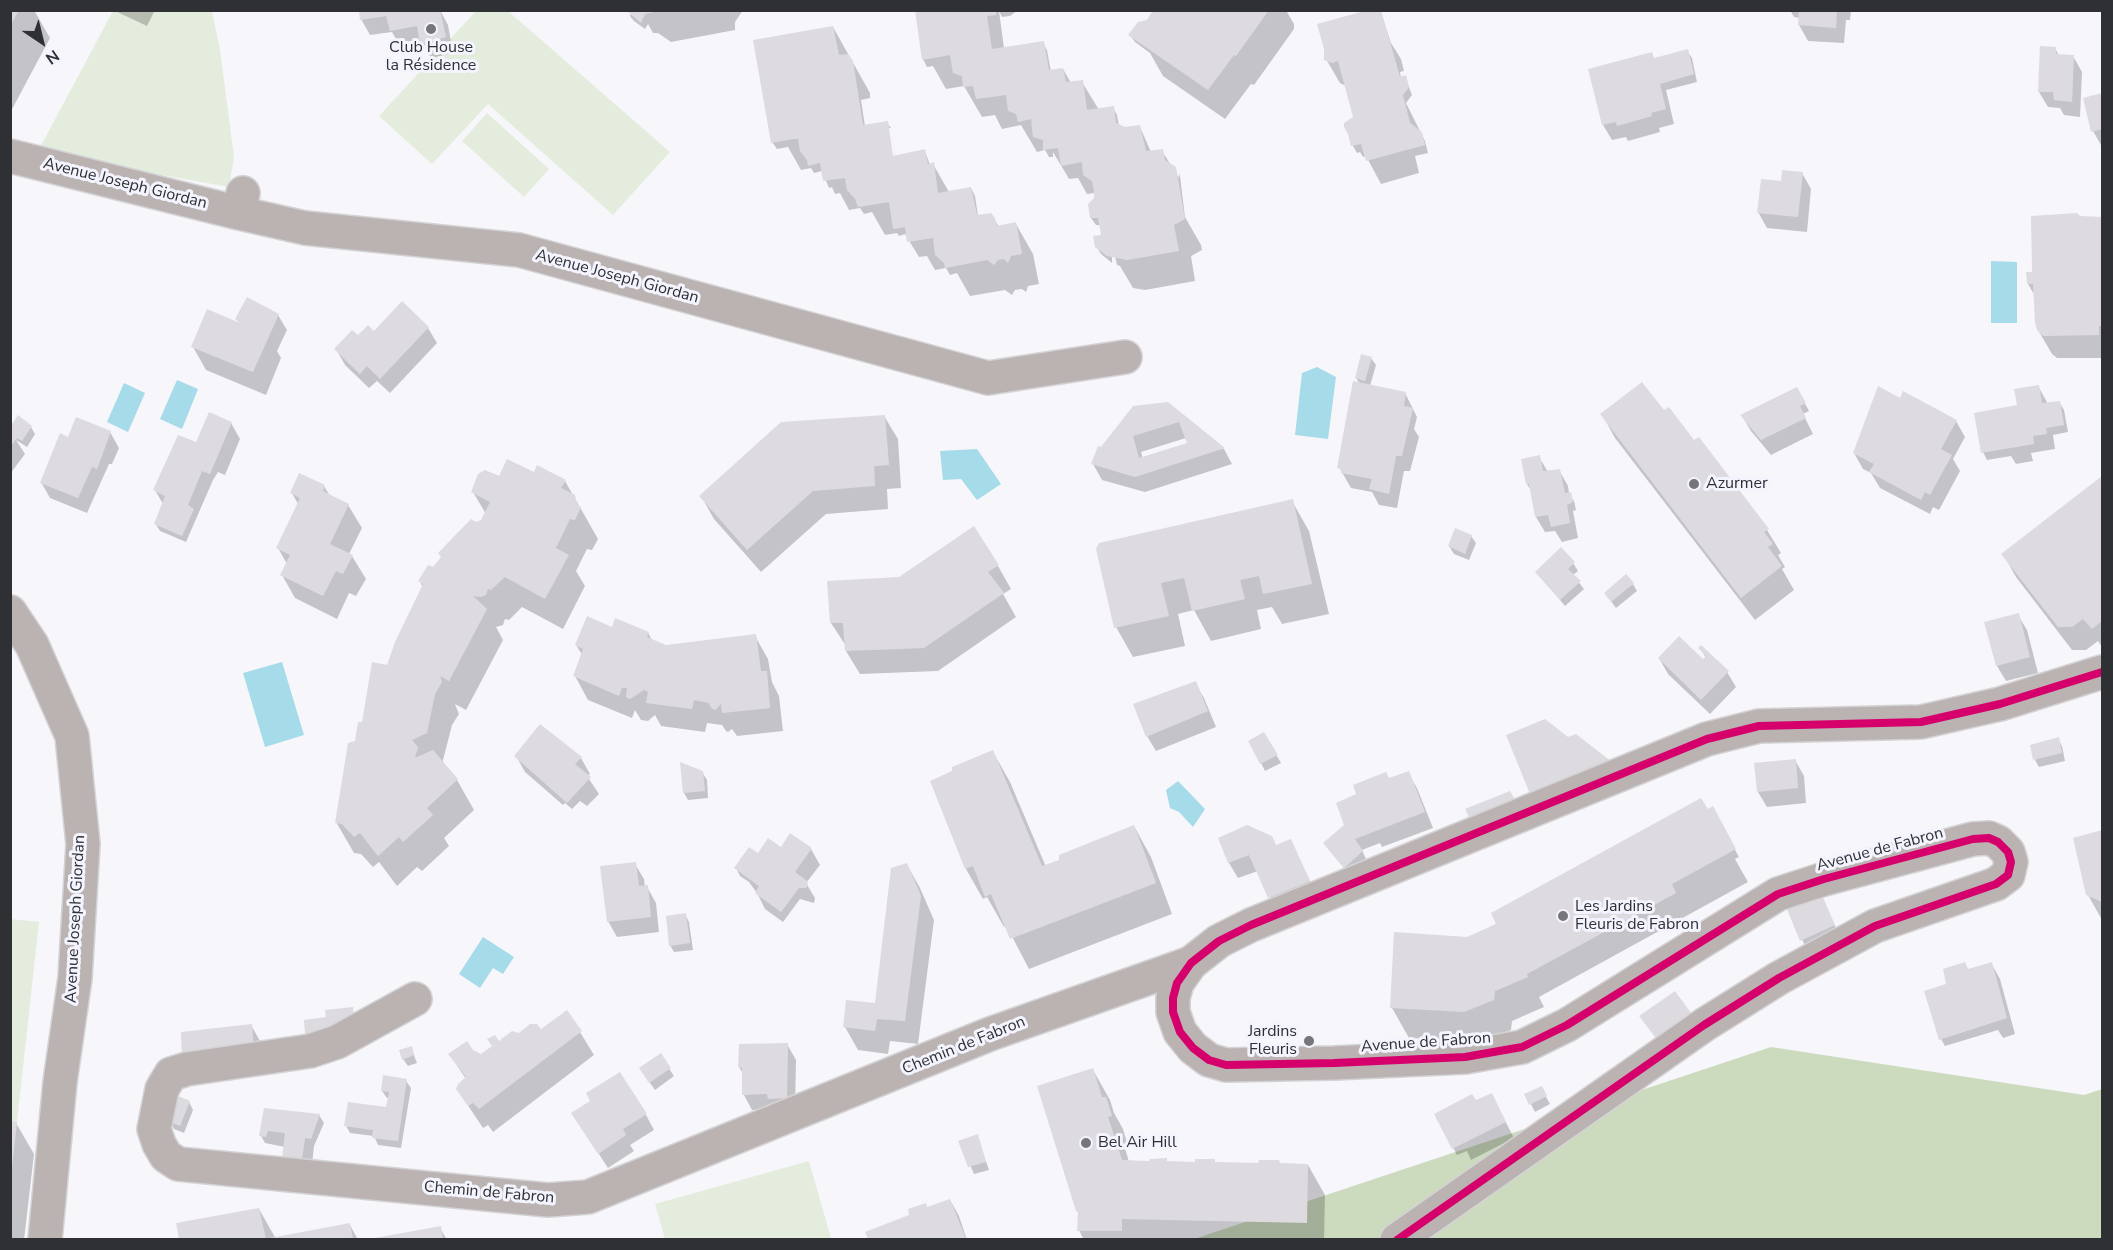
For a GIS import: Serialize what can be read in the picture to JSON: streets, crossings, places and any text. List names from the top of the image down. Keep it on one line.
{"streets":{"street":["Avenue Joseph Giordan","Avenue de Fabron","Chemin de Fabron"]},"crossings":[["Avenue de Fabron","Chemin de Fabron"]],"places":["Club House la Résidence","Azurmer","Les Jardins Fleuris de Fabron","Jardins Fleuris","Bel Air Hill"],"north":"bottom right"}
